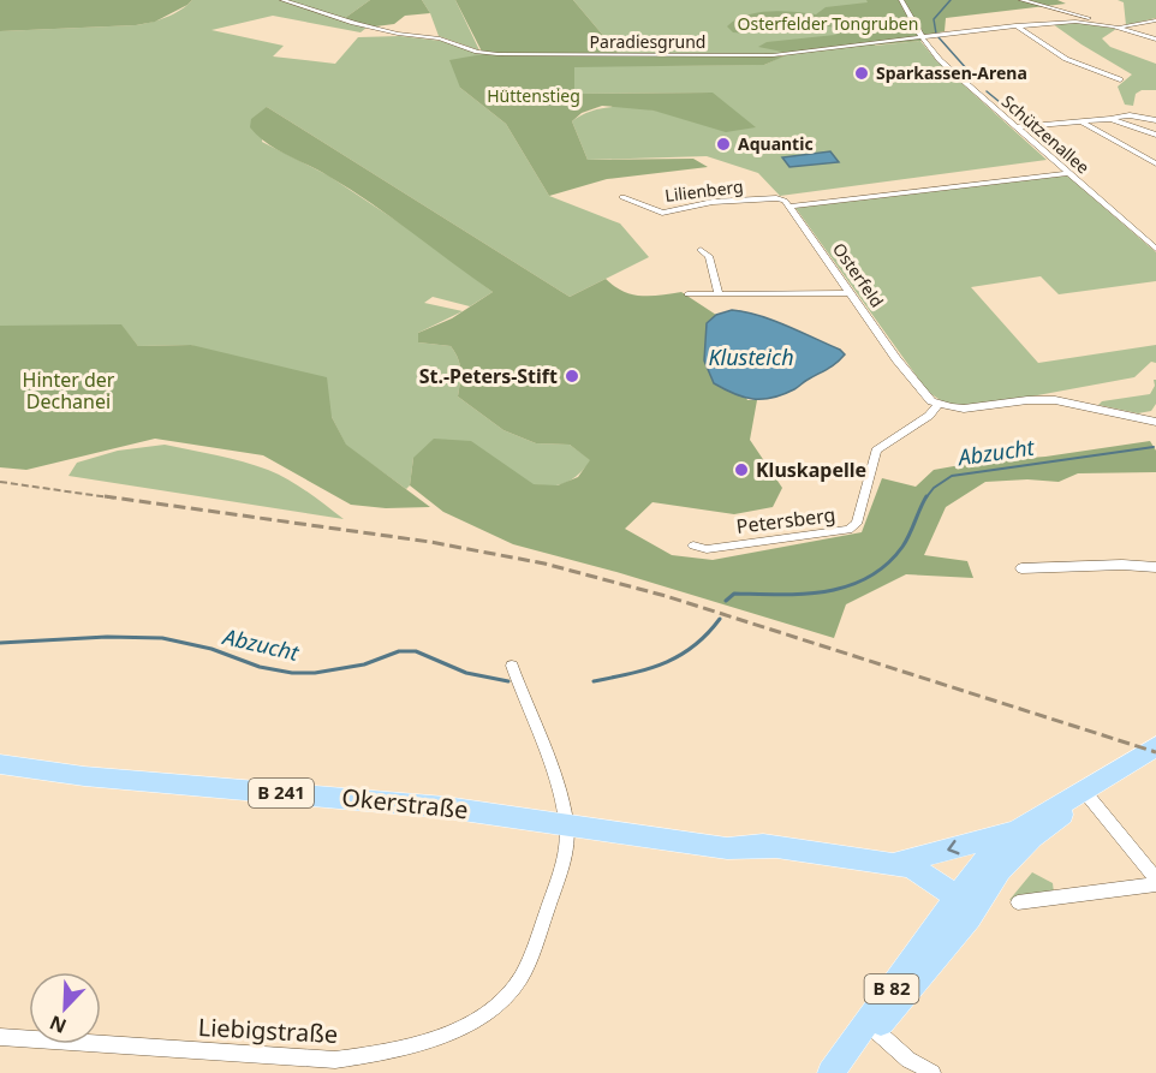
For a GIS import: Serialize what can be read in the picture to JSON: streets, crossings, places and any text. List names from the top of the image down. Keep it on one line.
{"streets":{"main road":["B 241","Okerstraße","B 82"],"street":["Paradiesgrund","Schützenallee","Lilienberg","Osterfeld","Petersberg","Liebigstraße"]},"crossings":[["Paradiesgrund","Schützenallee"],["Lilienberg","Osterfeld"],["Osterfeld","Petersberg"],["Okerstraße","B 82"],["Okerstraße","Liebigstraße"]],"water":["Klusteich","Abzucht"],"parks":["Osterfelder Tongruben","Hüttenstieg","Hinter der Dechanei"],"places":["Sparkassen-Arena","Aquantic","St.-Peters-Stift","Kluskapelle"],"north":"bottom left"}
